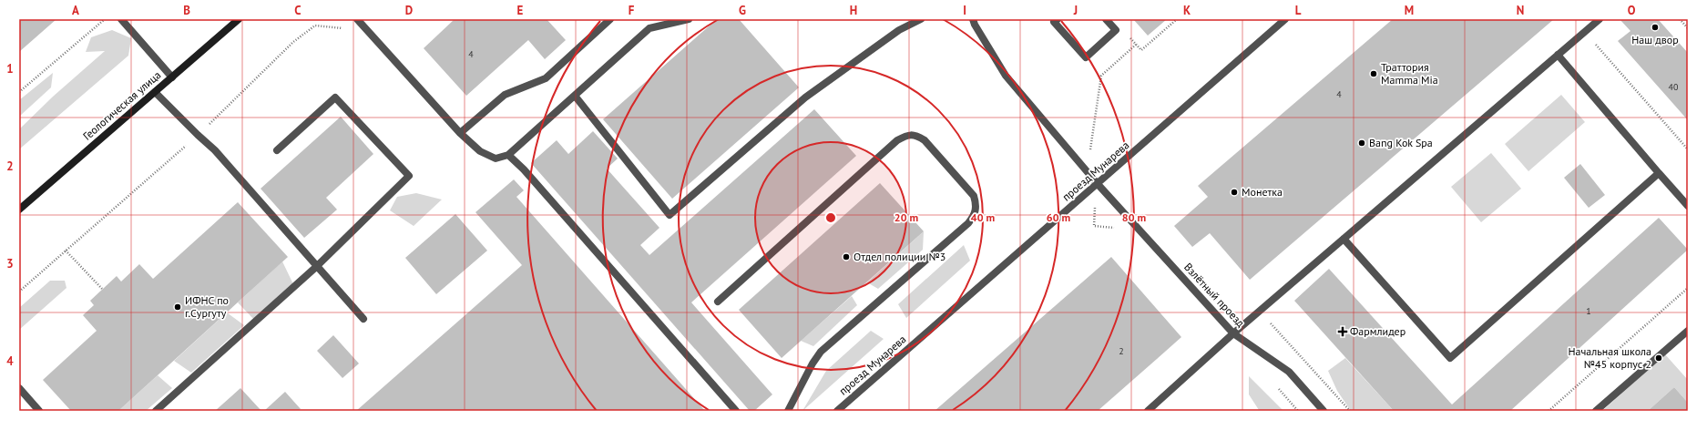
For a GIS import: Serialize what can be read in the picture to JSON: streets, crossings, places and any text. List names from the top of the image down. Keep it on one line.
{"streets":{"main road":["Геологическая улица"],"street":["проезд Мунарева","Взлётный проезд"]},"crossings":[["проезд Мунарева","Взлётный проезд"]],"places":{"other":["Наш двор","Траттория Mamma Mia","Bang Kok Spa","Монетка","Отдел полиции №3","ИФНС по г.Сургуту","Начальная школа №45 корпус 2"],"health":["Фармлидер"]},"house_numbers":["4","40","4","1","2"],"grid":{"columns":["A","B","C","D","E","F","G","H","I","J","K","L","M","N","O"],"rows":["1","2","3","4"]},"rings":["20 m","40 m","60 m","80 m"]}
